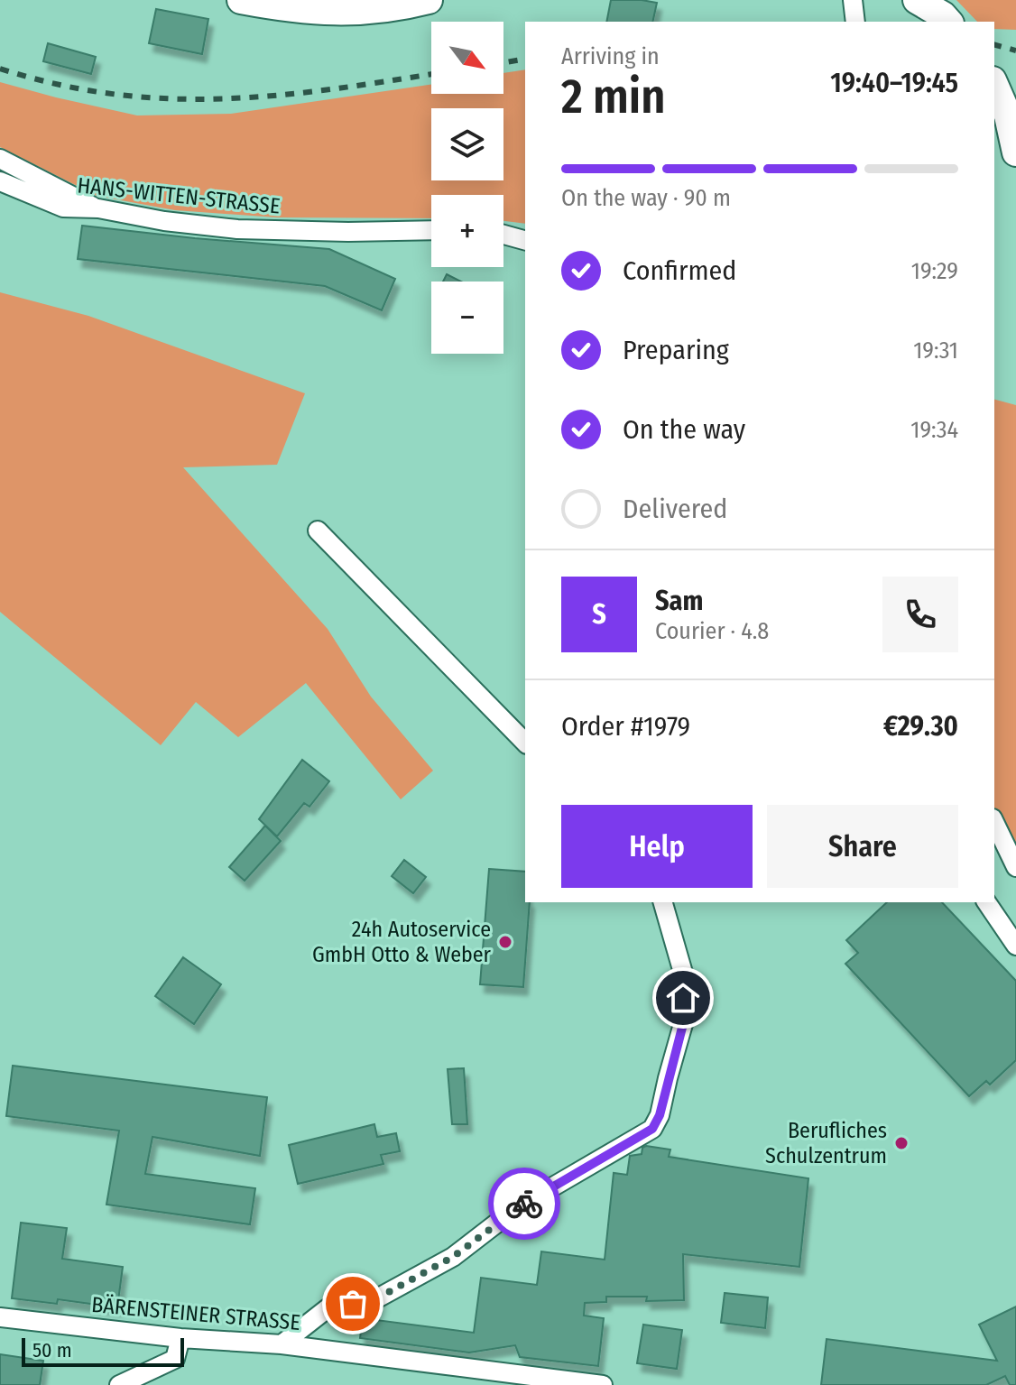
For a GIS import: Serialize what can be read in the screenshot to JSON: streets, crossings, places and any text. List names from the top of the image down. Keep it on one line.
{"streets":{"street":["HANS-WITTEN-STRASSE","BÄRENSTEINER STRASSE"]},"places":["24h Autoservice GmbH Otto & Weber","Berufliches Schulzentrum"],"scale_bar":"50 m","north":"bottom right","page":{"map_buttons":["+","−"],"heading":["2 min","Arriving in","19:40–19:45"],"panel":["Sam","Courier · 4.8","Order #1979","€29.30"],"bar":"On the way · 90 m","list":[["Confirmed","19:29"],["Preparing","19:31"],["On the way","19:34"],"Delivered"],"round":"S","buttons":["Help","Share"],"scale":"50 m"}}
